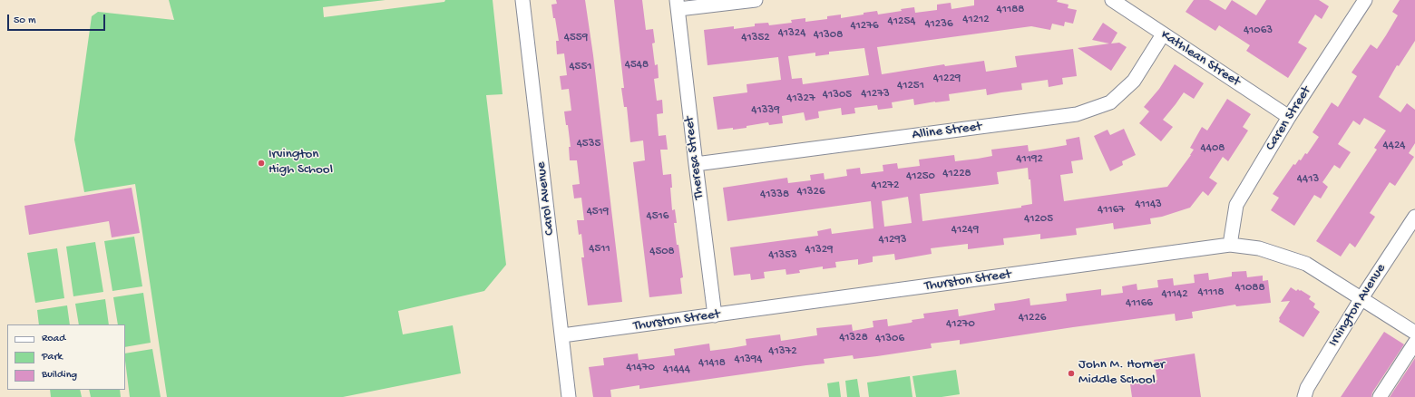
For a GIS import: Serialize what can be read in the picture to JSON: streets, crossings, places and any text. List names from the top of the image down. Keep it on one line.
{"streets":{"street":["Kathlean Street","Caren Street","Alline Street","Theresa Street","Carol Avenue","Thurston Street","Irvington Avenue"]},"crossings":[["Kathlean Street","Caren Street"],["Kathlean Street","Alline Street"],["Caren Street","Thurston Street"],["Alline Street","Theresa Street"],["Theresa Street","Thurston Street"],["Carol Avenue","Thurston Street"],["Thurston Street","Irvington Avenue"]],"places":["Irvington High School","John M. Horner Middle School"],"house_numbers":["41188","41212","41254","41236","41276","41063","41324","41308","4559","41352","4548","4551","41229","41251","41273","41305","41327","41339","4535","4424","4408","41192","41228","41250","4413","41272","41326","41338","41143","41167","4519","4516","41205","41249","41293","4511","41329","4508","41353","41088","41118","41142","41166","41226","41270","41328","41306","41372","41394","41418","41470","41444"],"legend":["Road","Park","Building"],"scale_bar":"50 m"}
